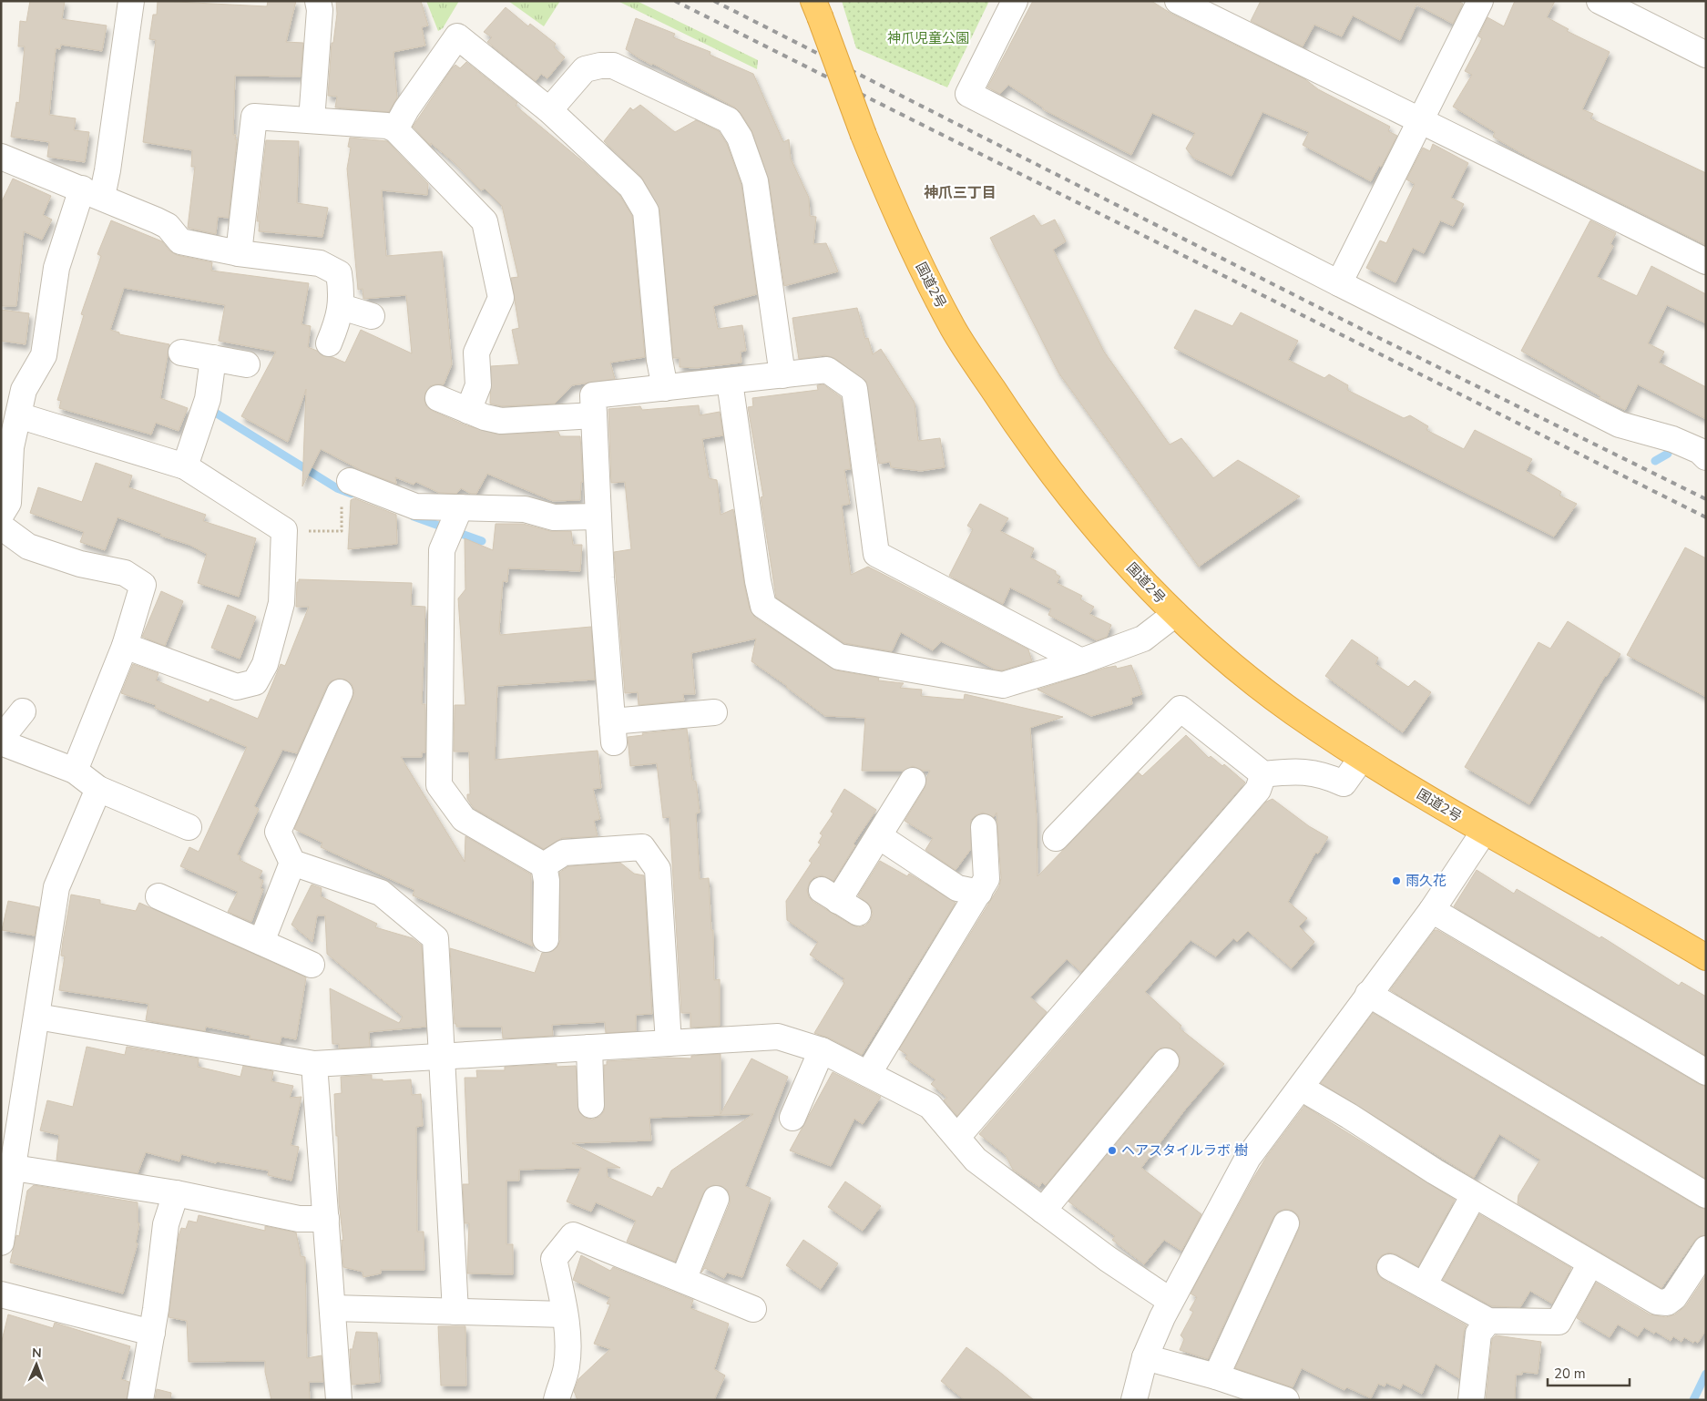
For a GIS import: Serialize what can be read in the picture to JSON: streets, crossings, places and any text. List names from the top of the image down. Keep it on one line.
{"streets":{"highway":["国道2号"]},"districts":["神爪三丁目"],"parks":["神爪児童公園"],"places":["雨久花","ヘアスタイルラボ 樹"],"scale_bar":"20 m","north":"top"}
